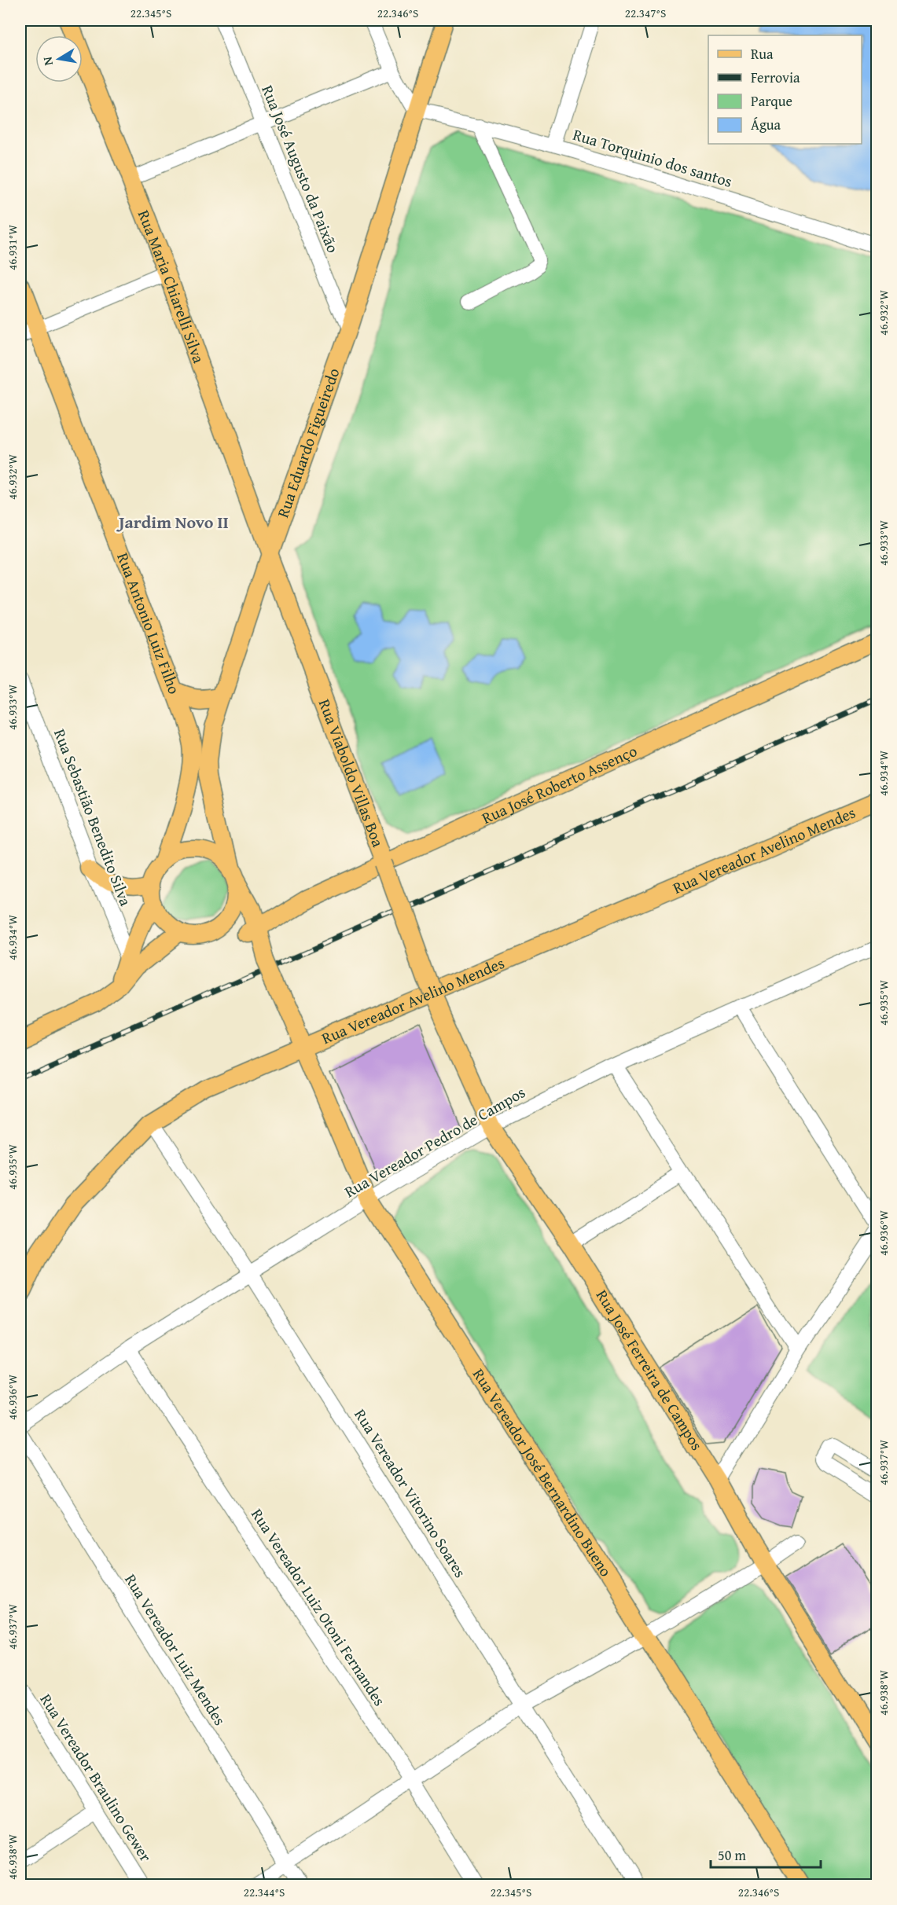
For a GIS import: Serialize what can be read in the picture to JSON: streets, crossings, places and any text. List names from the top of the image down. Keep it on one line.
{"streets":{"main road":["Rua Maria Chiarelli Silva","Rua Eduardo Figueiredo","Rua Antonio Luiz Filho","Rua Viaboldo Villas Boa","Rua José Roberto Assenço","Rua Vereador Avelino Mendes","Rua José Ferreira de Campos","Rua Vereador José Bernardino Bueno"],"street":["Rua Torquinio dos santos","Rua José Augusto da Paixão","Rua Sebastião Benedito Silva","Rua Vereador Pedro de Campos","Rua Vereador Vitorino Soares","Rua Vereador Luiz Otoni Fernandes","Rua Vereador Luiz Mendes","Rua Vereador Braulino Gewer"]},"crossings":[["Rua Torquinio dos santos","Rua Eduardo Figueiredo"],["Rua José Augusto da Paixão","Rua Eduardo Figueiredo"],["Rua Maria Chiarelli Silva","Rua Eduardo Figueiredo"],["Rua Maria Chiarelli Silva","Rua Viaboldo Villas Boa"],["Rua Eduardo Figueiredo","Rua Antonio Luiz Filho"],["Rua Eduardo Figueiredo","Rua Viaboldo Villas Boa"],["Rua Eduardo Figueiredo","Rua Vereador José Bernardino Bueno"],["Rua Antonio Luiz Filho","Rua Vereador José Bernardino Bueno"],["Rua Viaboldo Villas Boa","Rua José Roberto Assenço"],["Rua Viaboldo Villas Boa","Rua Vereador Avelino Mendes"],["Rua Viaboldo Villas Boa","Rua José Ferreira de Campos"],["Rua José Roberto Assenço","Rua Vereador José Bernardino Bueno"],["Rua Vereador Avelino Mendes","Rua José Ferreira de Campos"],["Rua Vereador Avelino Mendes","Rua Vereador José Bernardino Bueno"],["Rua Vereador Avelino Mendes","Rua Vereador Vitorino Soares"],["Rua Vereador Pedro de Campos","Rua José Ferreira de Campos"],["Rua Vereador Pedro de Campos","Rua Vereador José Bernardino Bueno"],["Rua Vereador Pedro de Campos","Rua Vereador Vitorino Soares"],["Rua Vereador Pedro de Campos","Rua Vereador Luiz Otoni Fernandes"]],"districts":["Jardim Novo II"],"legend":["Rua","Ferrovia","Parque","Água"],"scale_bar":"50 m","north":"left","coordinates":["22.345°S","22.346°S","22.347°S","46.931°W","46.932°W","46.933°W","46.934°W","46.935°W","46.936°W","46.937°W","46.938°W","22.344°S"]}
